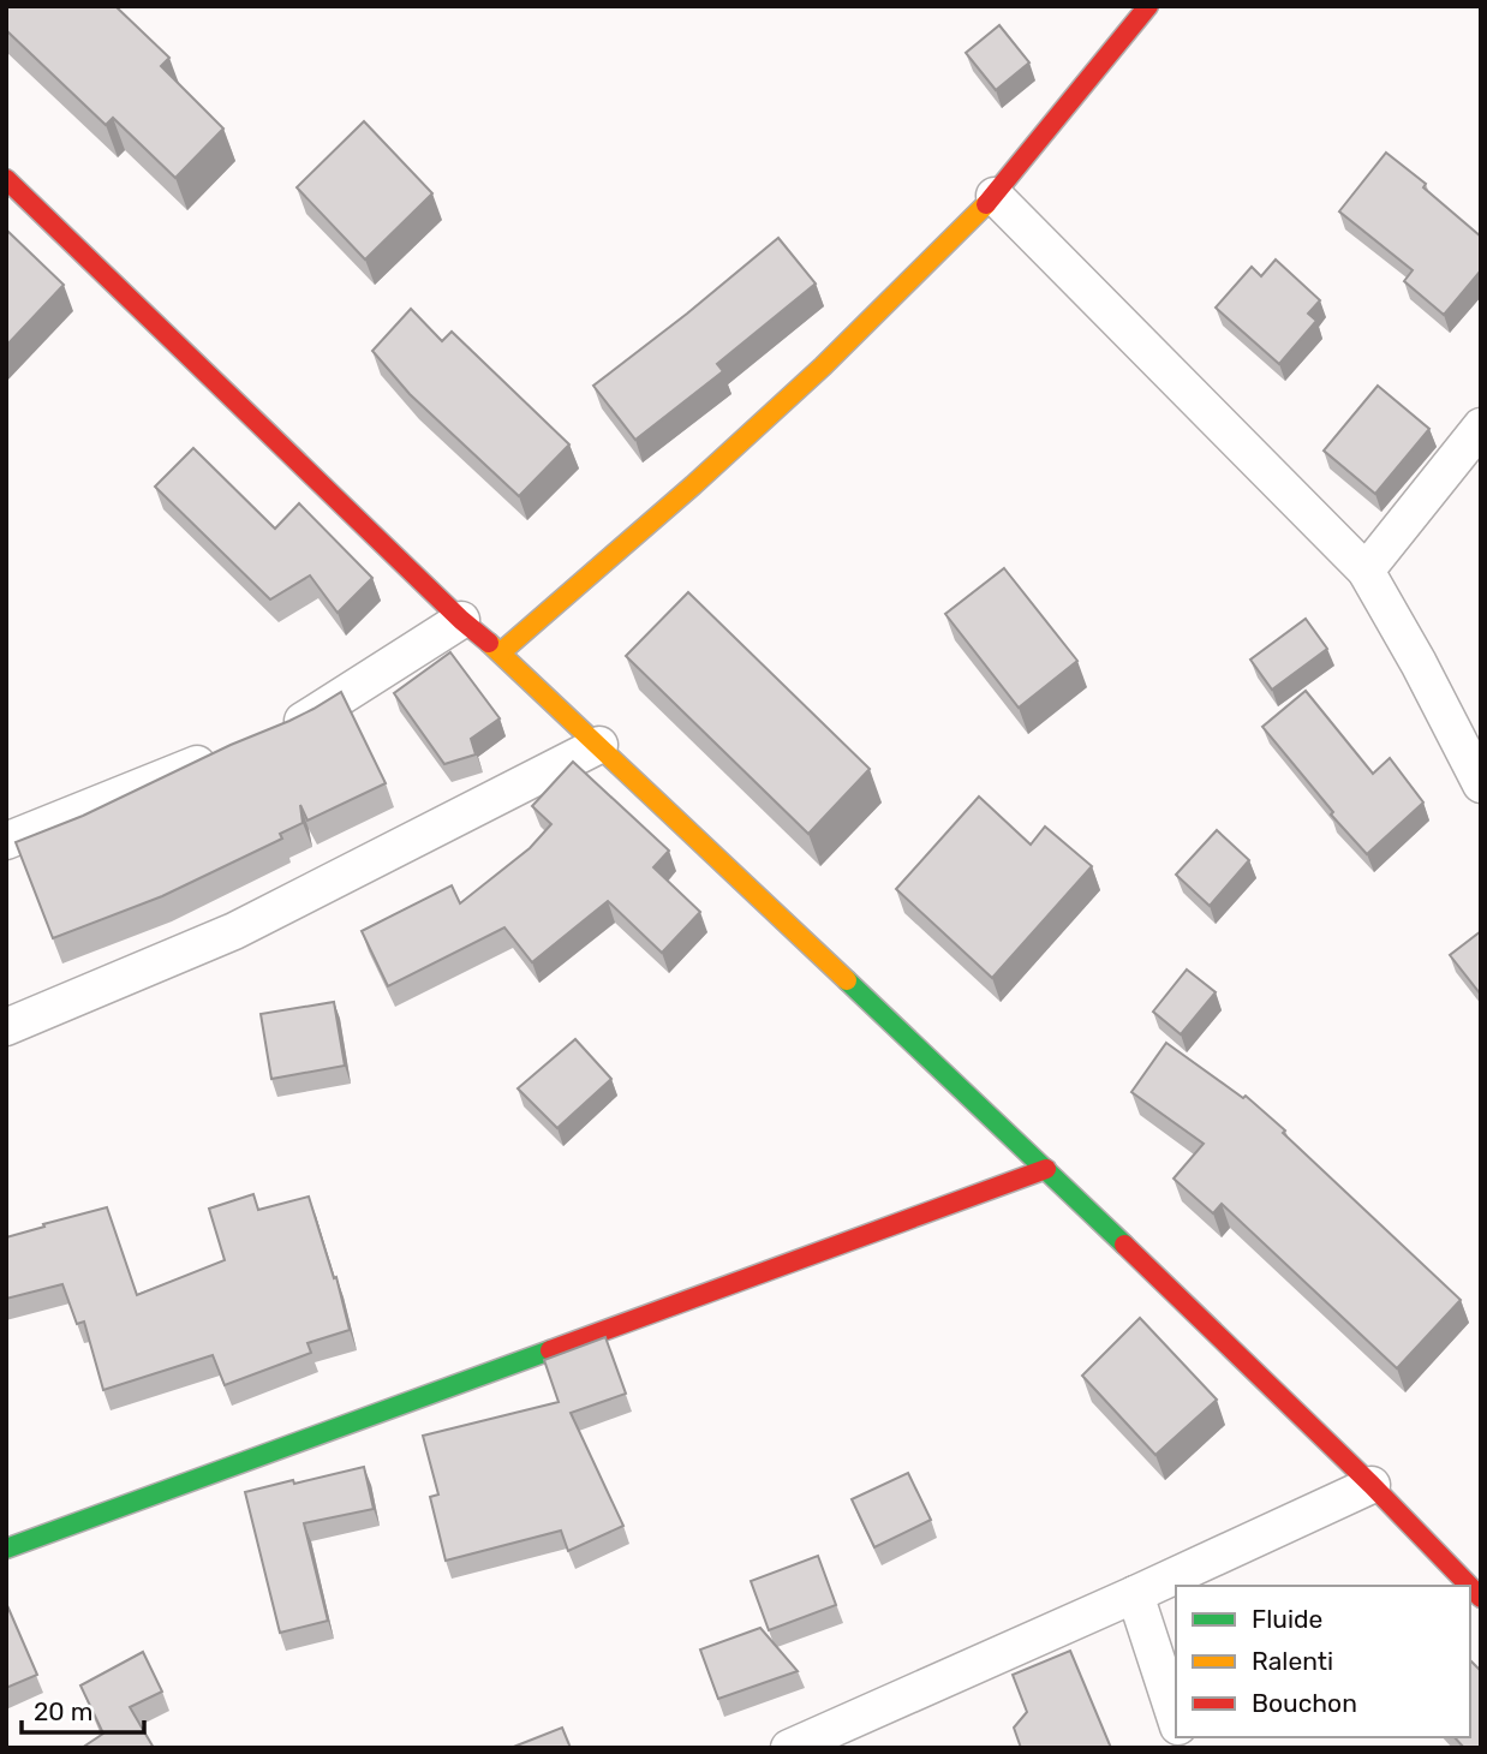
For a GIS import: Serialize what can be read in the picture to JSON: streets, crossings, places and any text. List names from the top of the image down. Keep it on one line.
{"legend":["Fluide","Ralenti","Bouchon"],"scale_bar":"20 m"}
